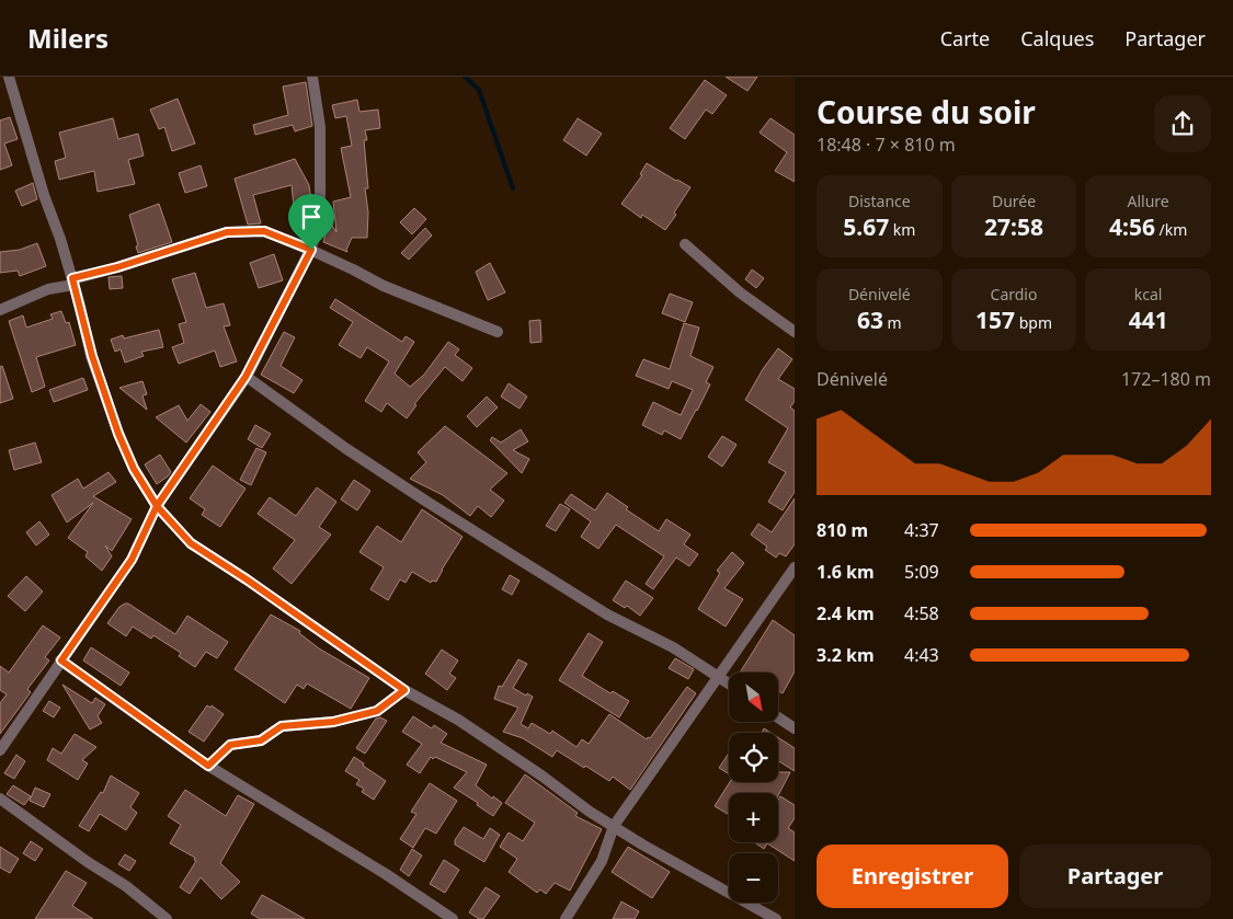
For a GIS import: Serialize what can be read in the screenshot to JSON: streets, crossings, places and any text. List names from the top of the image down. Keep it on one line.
{"north":"bottom right","page":{"header":"Milers","nav":["Carte","Calques","Partager"],"heading":["Course du soir","18:48 · 7 × 810 m"],"stats":[["Distance","5.67 km"],["Durée","27:58"],["Allure","4:56 /km"],["Dénivelé","63 m"],["Cardio","157 bpm"],["kcal","441"]],"chart":["Dénivelé","172–180 m"],"list":[{"name":"810 m","note":"4:37"},{"name":"1.6 km","note":"5:09"},{"name":"2.4 km","note":"4:58"},{"name":"3.2 km","note":"4:43"}],"map_buttons":["+","−"],"buttons":["Enregistrer","Partager"]}}
